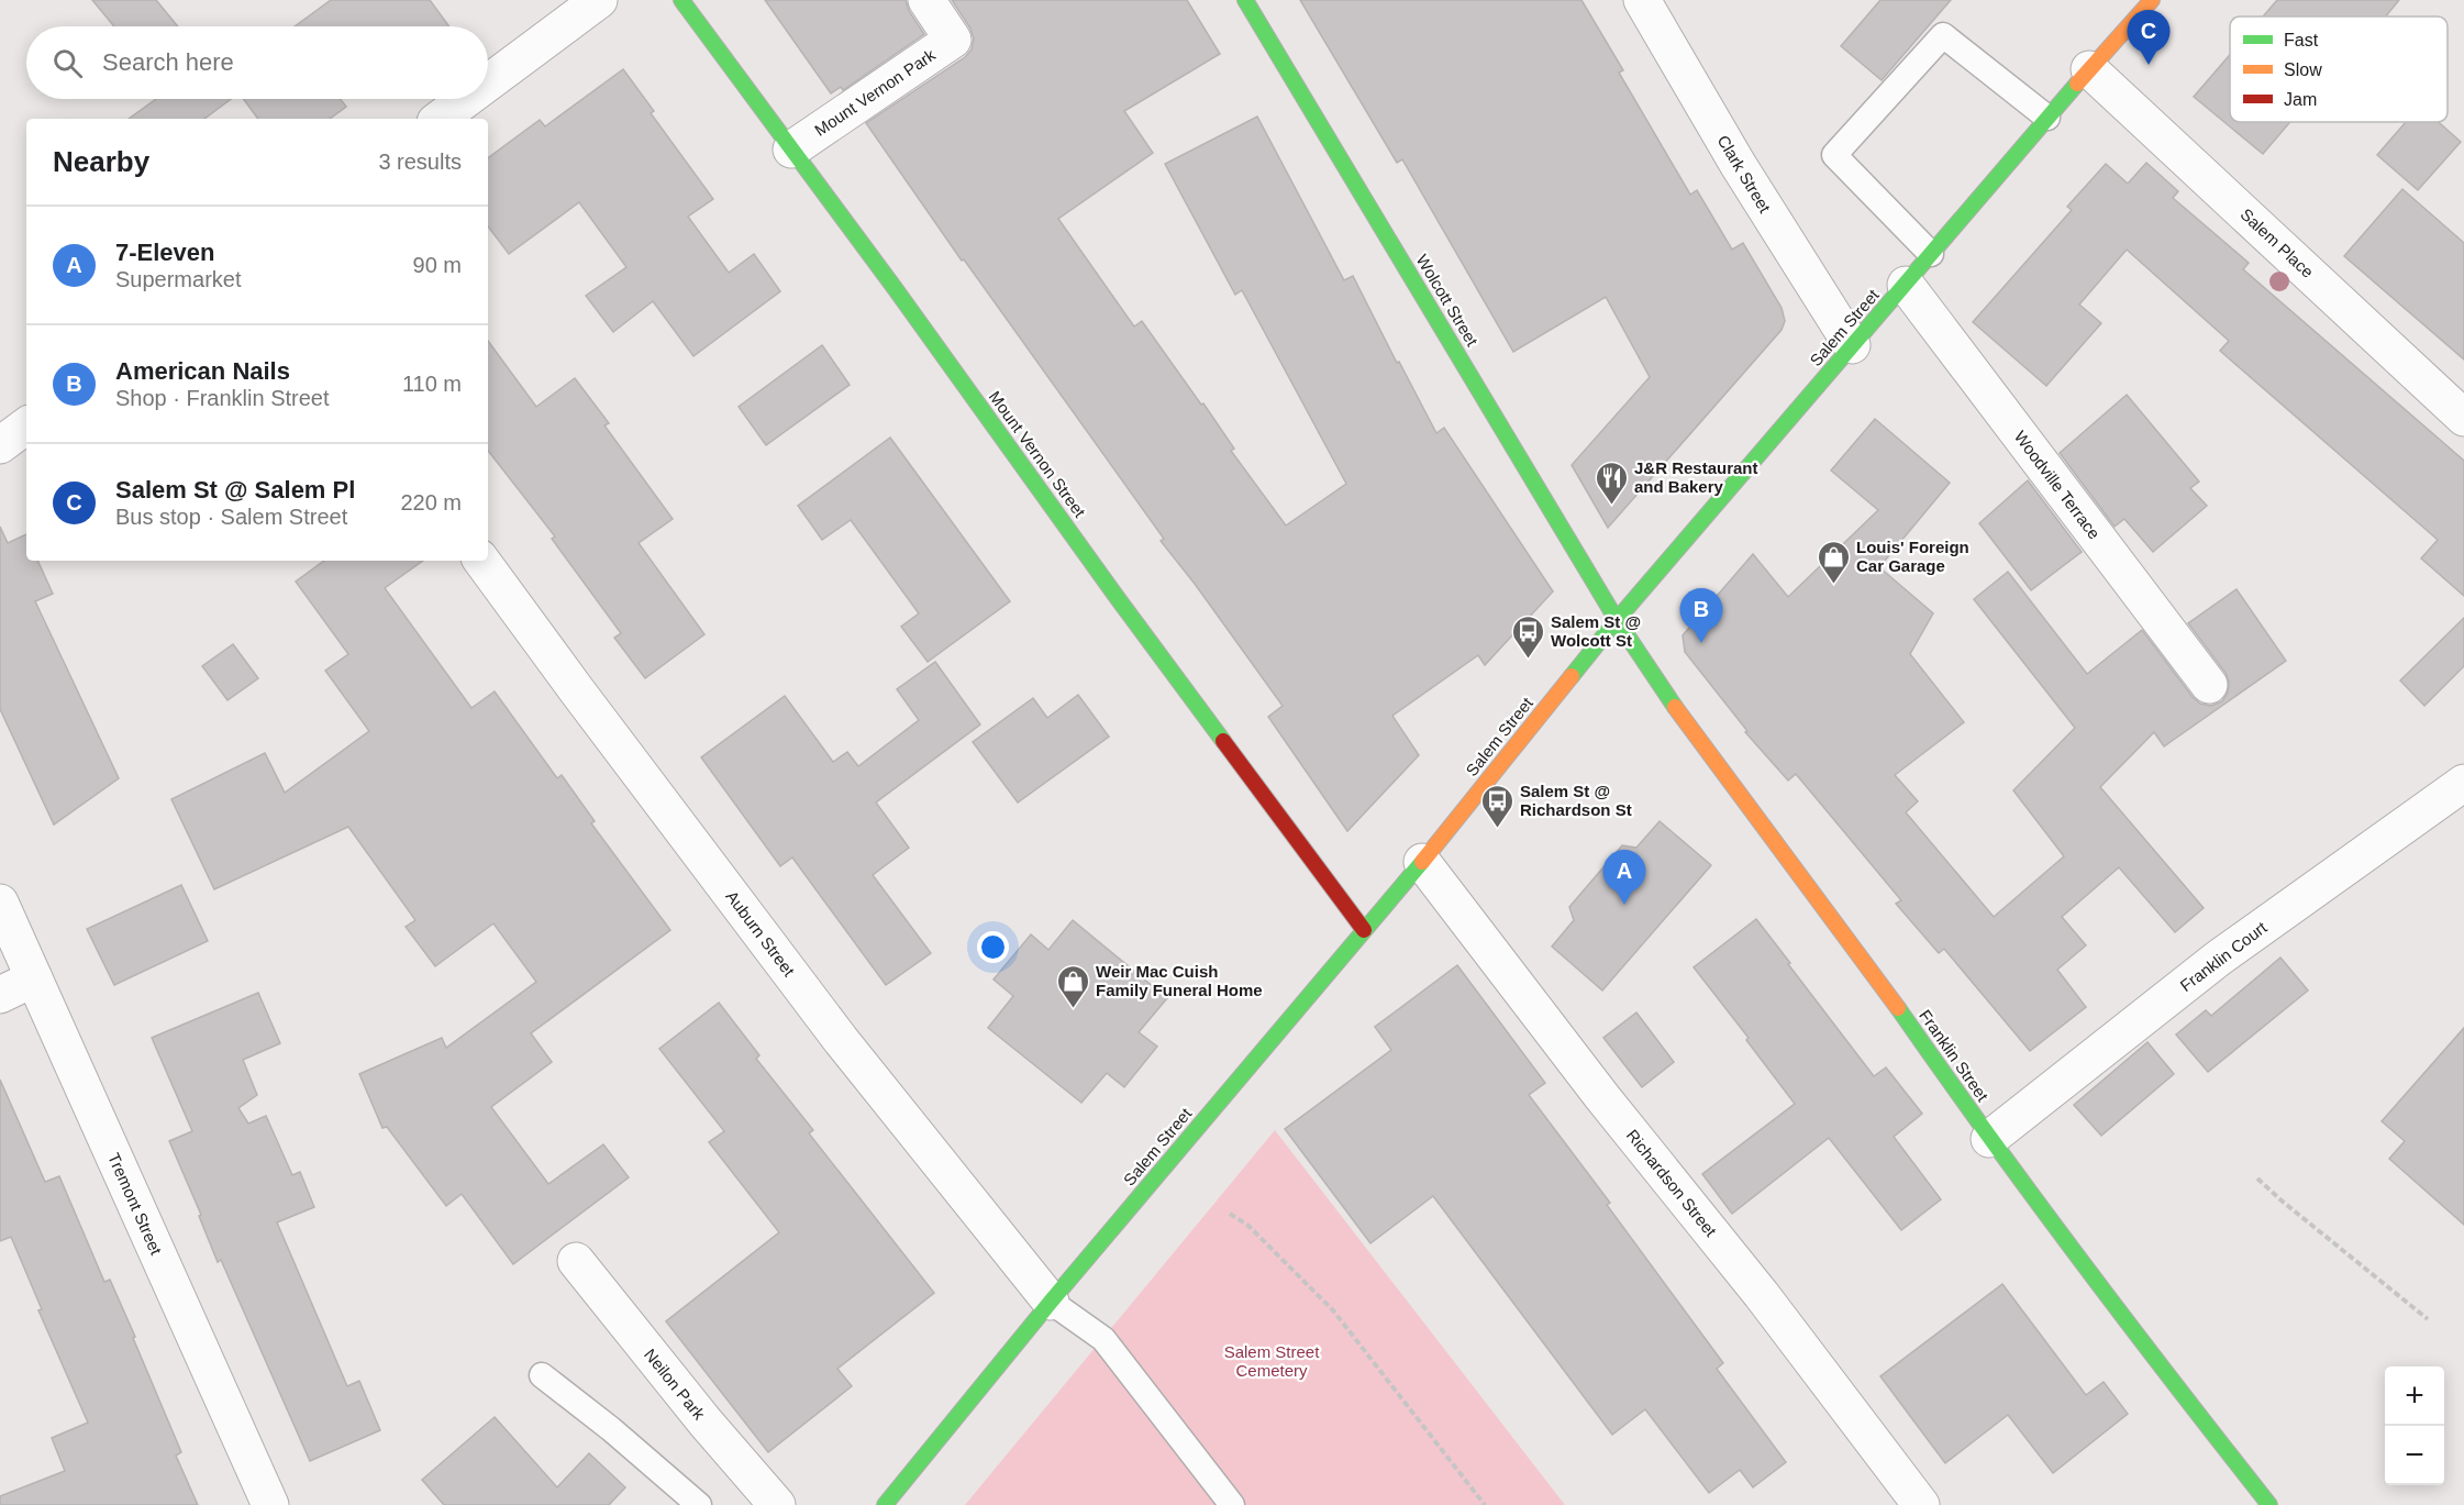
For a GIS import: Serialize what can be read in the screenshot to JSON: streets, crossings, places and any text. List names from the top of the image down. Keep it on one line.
{"streets":{"street":["Mount Vernon Park","Clark Street","Salem Place","Wolcott Street","Salem Street","Mount Vernon Street","Woodville Terrace","Auburn Street","Franklin Court","Franklin Street","Richardson Street","Tremont Street","Neilon Park"]},"crossings":[["Mount Vernon Park","Mount Vernon Street"],["Clark Street","Salem Street"],["Salem Place","Salem Street"],["Wolcott Street","Salem Street"],["Wolcott Street","Franklin Street"],["Salem Street","Mount Vernon Street"],["Salem Street","Woodville Terrace"],["Salem Street","Auburn Street"],["Salem Street","Franklin Street"],["Salem Street","Richardson Street"],["Franklin Court","Franklin Street"]],"parks":["Salem Street Cemetery"],"places":{"restaurant":["J&R Restaurant and Bakery"],"shop":["Louis' Foreign Car Garage","Weir Mac Cuish Family Funeral Home"],"bus stop":["Salem St @ Wolcott St","Salem St @ Richardson St"]},"legend":["Fast","Slow","Jam"],"page":{"pins":["C","B","A"],"search":"Search here","heading":["Nearby","3 results"],"list":[{"mark":"A","name":"7-Eleven","note":"Supermarket","value":"90 m"},{"mark":"B","name":"American Nails","note":"Shop · Franklin Street","value":"110 m"},{"mark":"C","name":"Salem St @ Salem Pl","note":"Bus stop · Salem Street","value":"220 m"}],"map_buttons":["+","−"]}}
